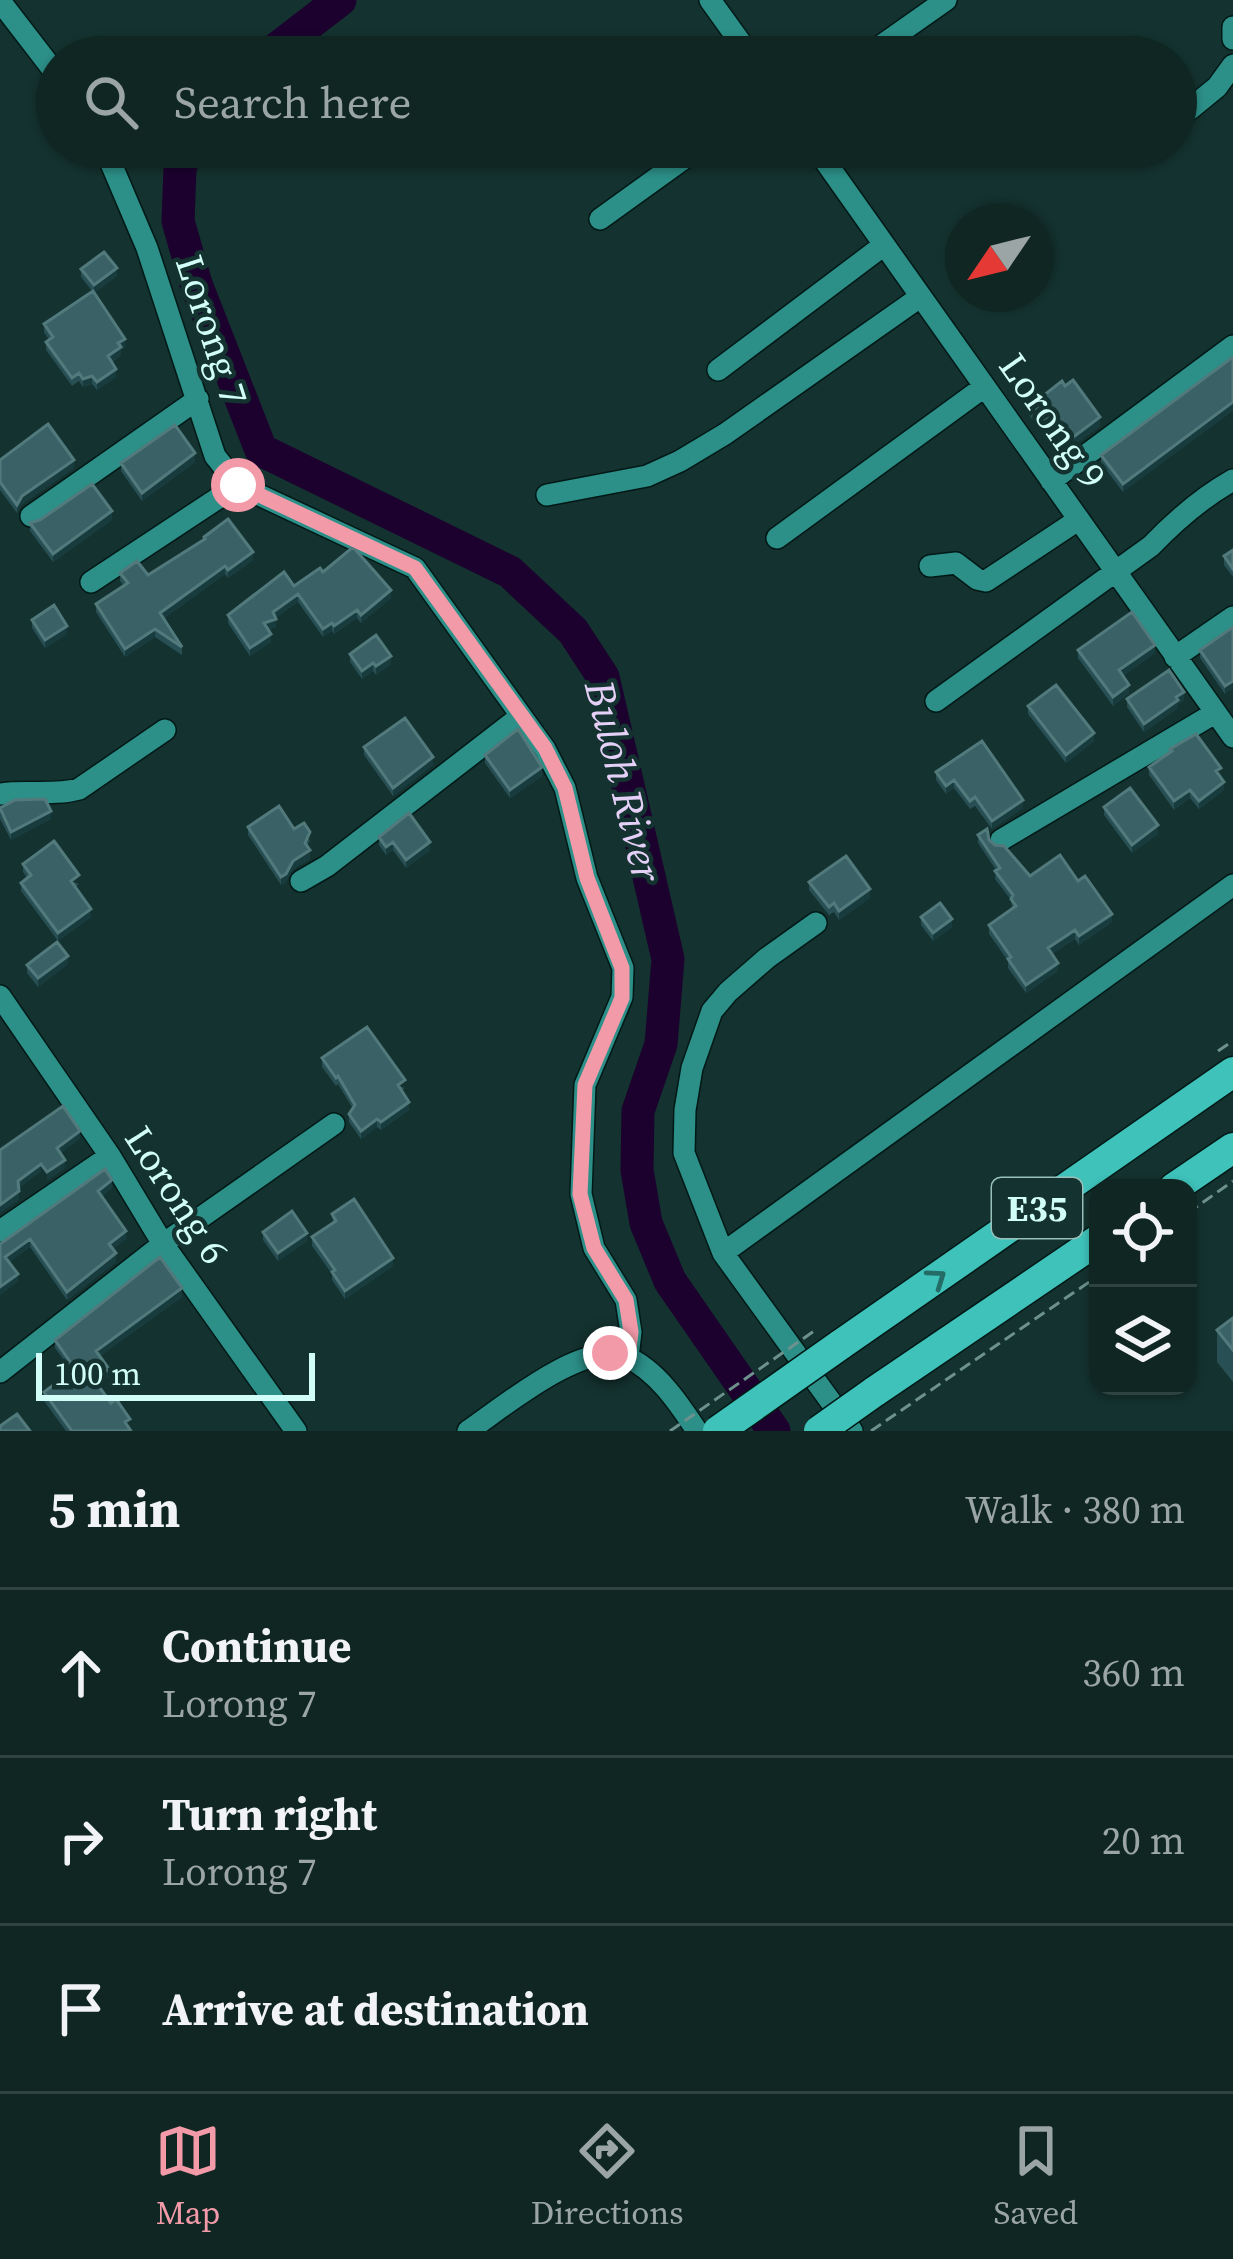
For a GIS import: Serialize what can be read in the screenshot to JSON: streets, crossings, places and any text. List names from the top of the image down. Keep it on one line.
{"streets":{"highway":["E35"],"street":["Lorong 7","Lorong 9","Lorong 6"]},"water":["Buloh River"],"scale_bar":"100 m","north":"bottom left","page":{"search":"Search here","scale":"100 m","heading":["5 min","Walk · 380 m"],"list":[["Continue","Lorong 7","360 m"],["Turn right","Lorong 7","20 m"],"Arrive at destination"],"nav":["Map","Directions","Saved"]}}
